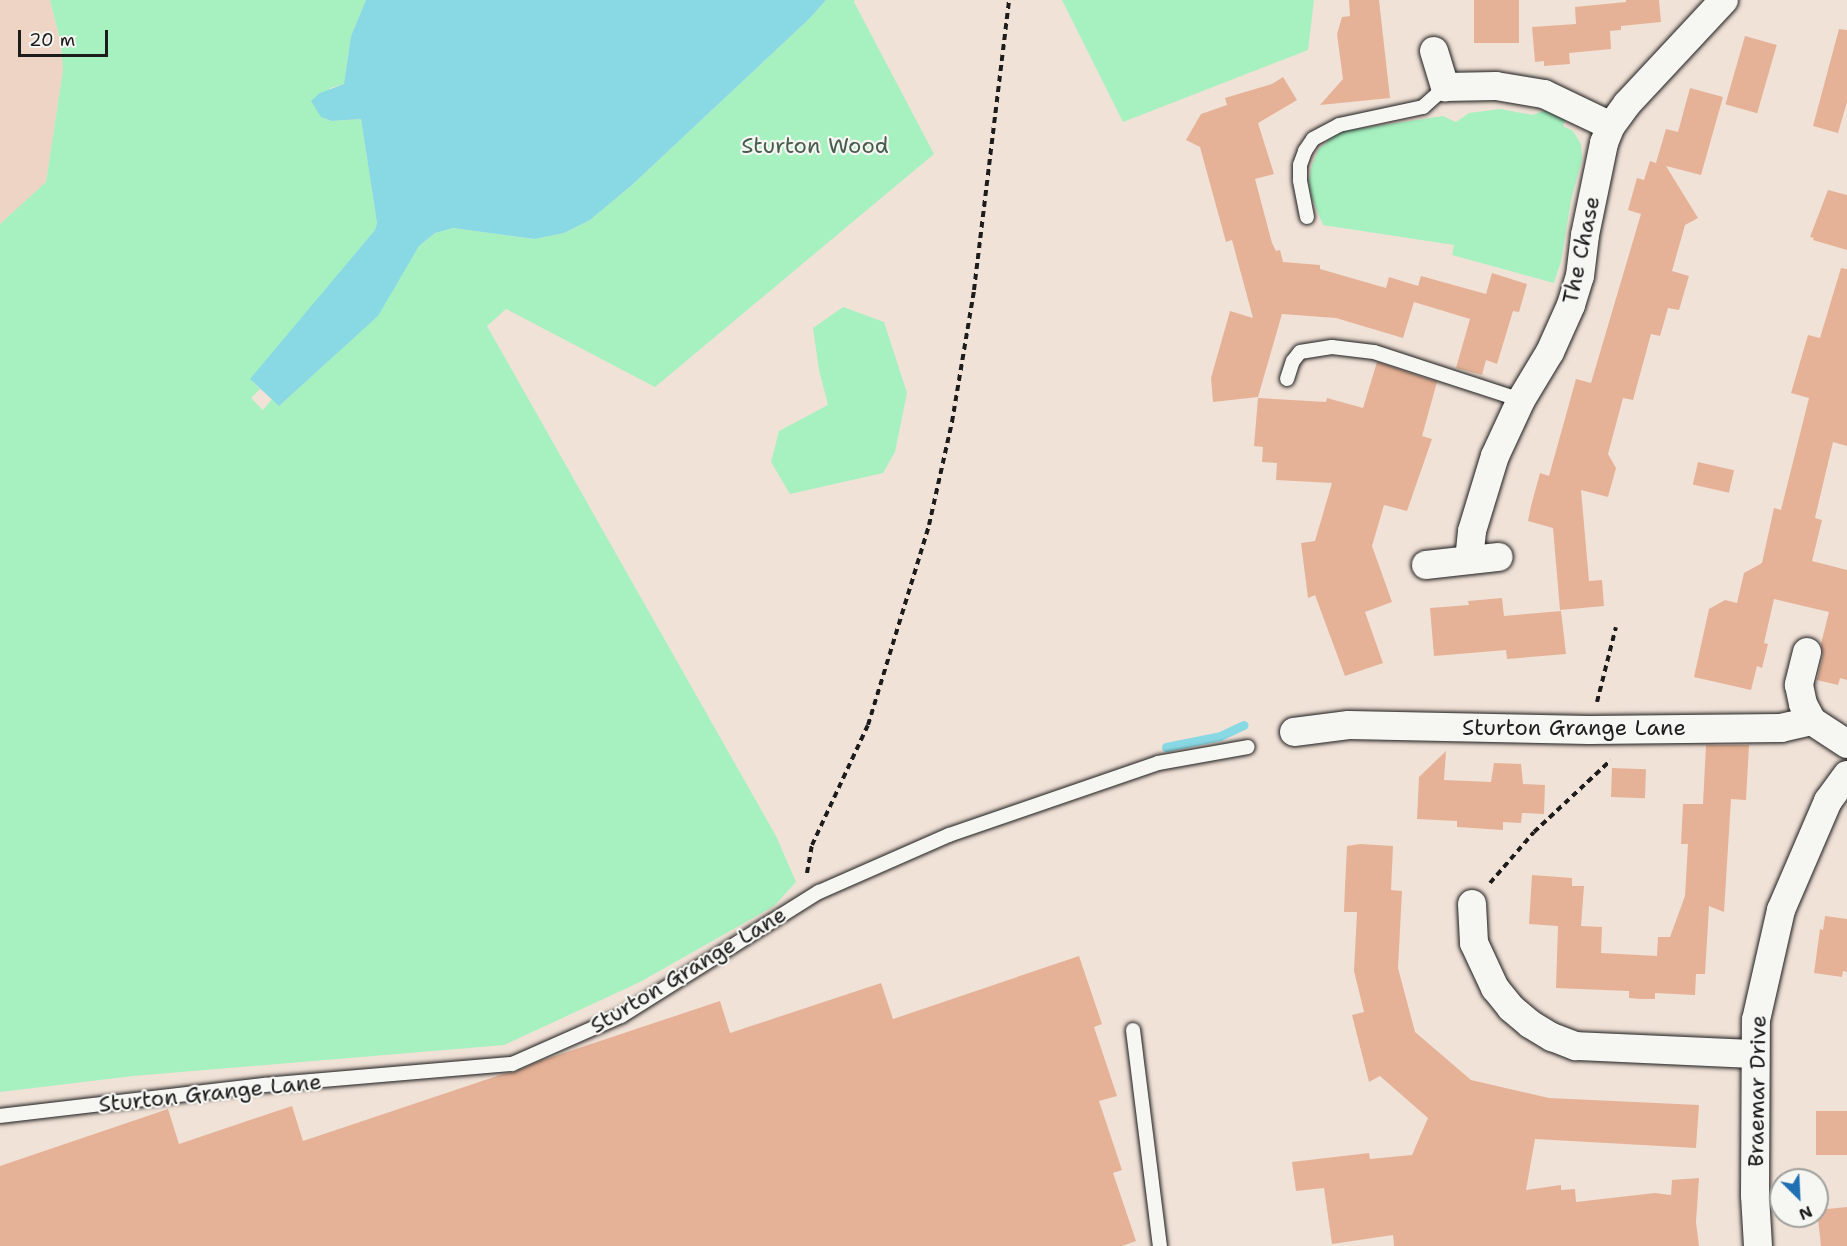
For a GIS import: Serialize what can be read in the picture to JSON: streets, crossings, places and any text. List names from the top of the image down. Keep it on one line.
{"streets":{"street":["The Chase","Sturton Grange Lane","Braemar Drive"]},"parks":["Sturton Wood"],"scale_bar":"20 m","north":"bottom right"}
